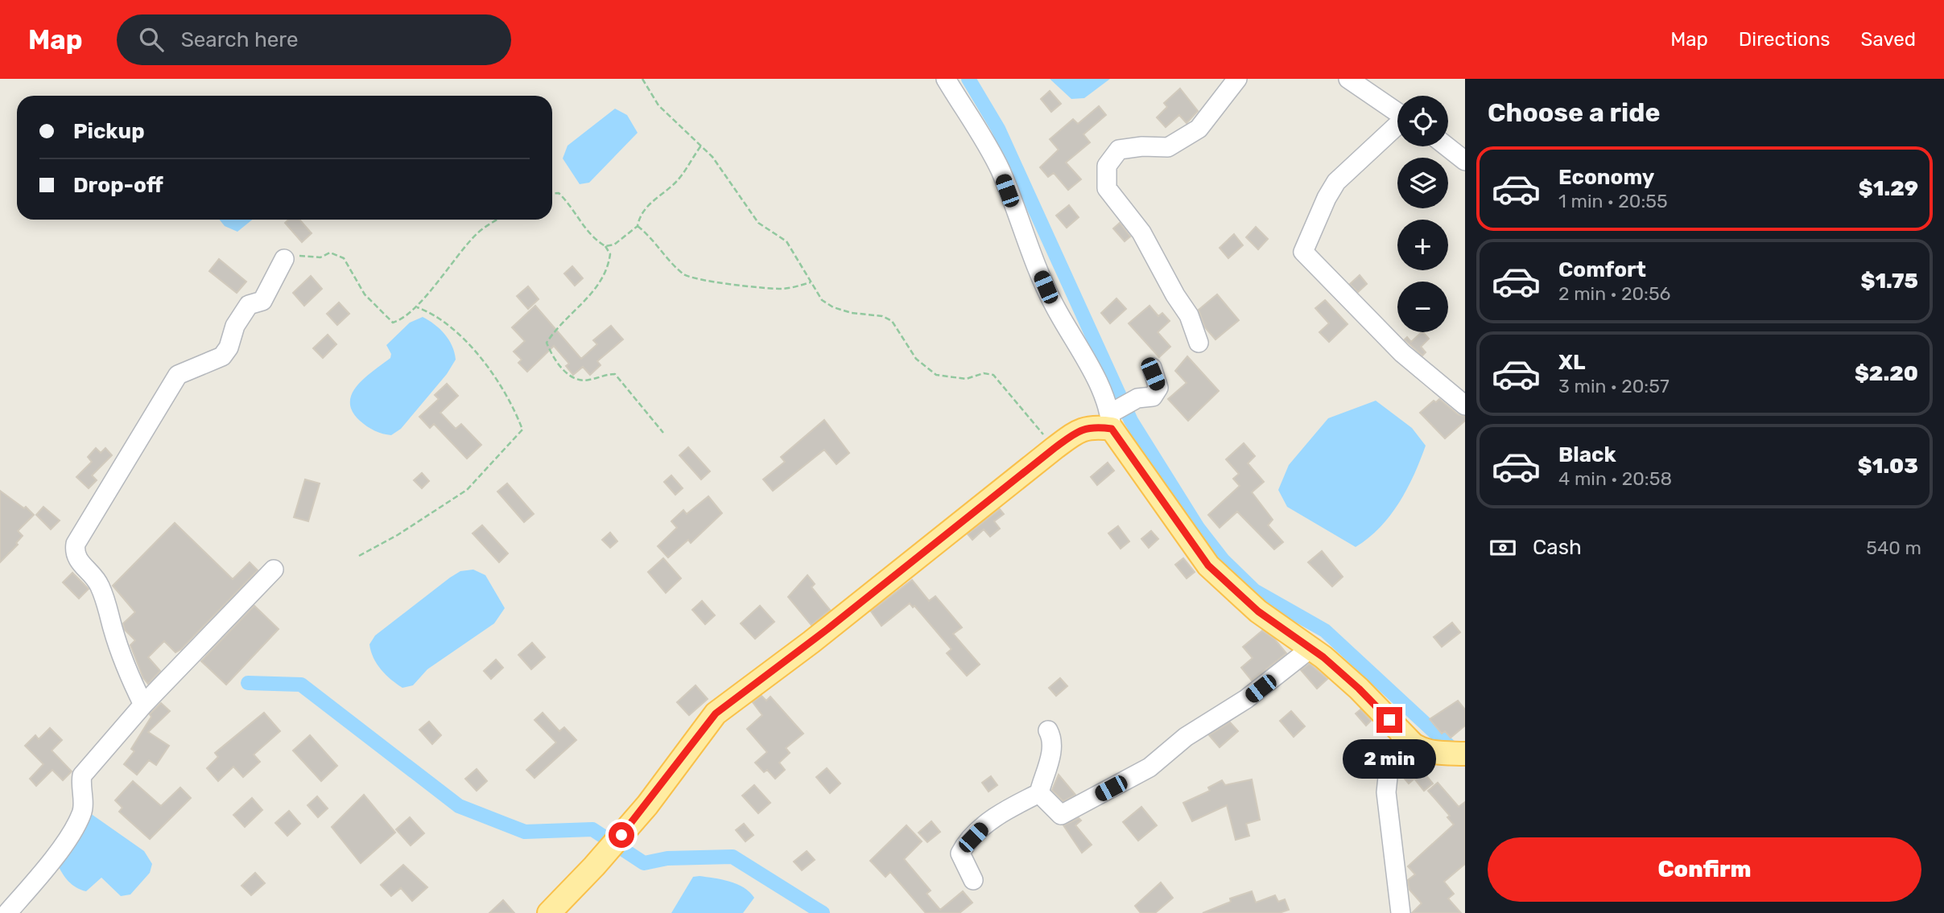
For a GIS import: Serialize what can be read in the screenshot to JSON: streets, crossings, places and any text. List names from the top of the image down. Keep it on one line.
{"page":{"header":"Map","search":"Search here","nav":["Map","Directions","Saved"],"heading":"Choose a ride","map_buttons":["+","−"],"banner":["Pickup","Drop-off"],"list":[{"name":"Economy","note":"1 min · 20:55","value":"$1.29"},{"name":"Comfort","note":"2 min · 20:56","value":"$1.75"},{"name":"XL","note":"3 min · 20:57","value":"$2.20"},{"name":"Black","note":"4 min · 20:58","value":"$1.03"}],"pay":["Cash","540 m"],"bubble":"2 min","buttons":"Confirm"}}
